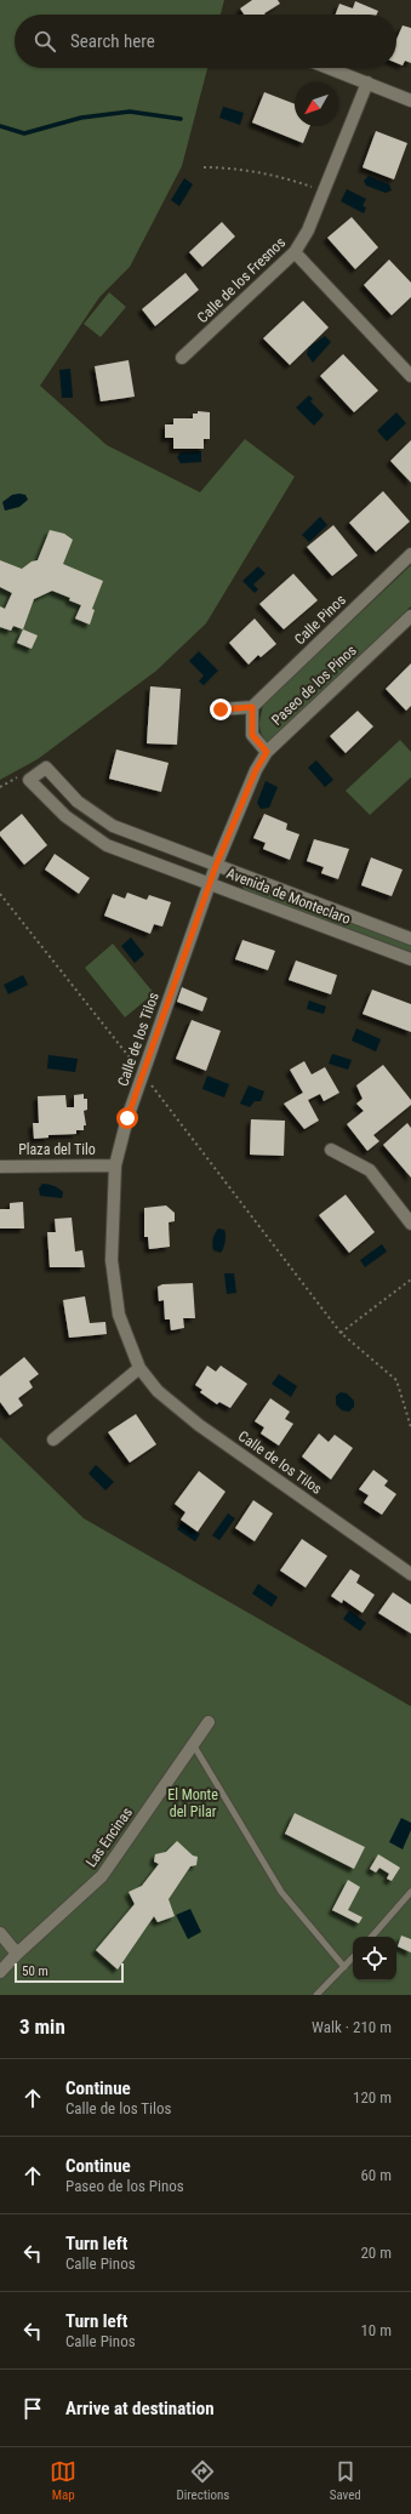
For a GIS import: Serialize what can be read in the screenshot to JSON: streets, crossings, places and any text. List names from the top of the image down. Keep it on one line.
{"streets":{"street":["Calle de los Fresnos","Calle Pinos","Paseo de los Pinos","Avenida de Monteclaro","Calle de los Tilos","Plaza del Tilo","Las Encinas"]},"crossings":[["Paseo de los Pinos","Avenida de Monteclaro"],["Paseo de los Pinos","Calle de los Tilos"],["Avenida de Monteclaro","Calle de los Tilos"],["Calle de los Tilos","Plaza del Tilo"]],"parks":["El Monte del Pilar"],"scale_bar":"50 m","north":"bottom left","page":{"search":"Search here","scale":"50 m","heading":["3 min","Walk · 210 m"],"list":[["Continue","Calle de los Tilos","120 m"],["Continue","Paseo de los Pinos","60 m"],["Turn left","Calle Pinos","20 m"],["Turn left","Calle Pinos","10 m"],"Arrive at destination"],"nav":["Map","Directions","Saved"]}}
